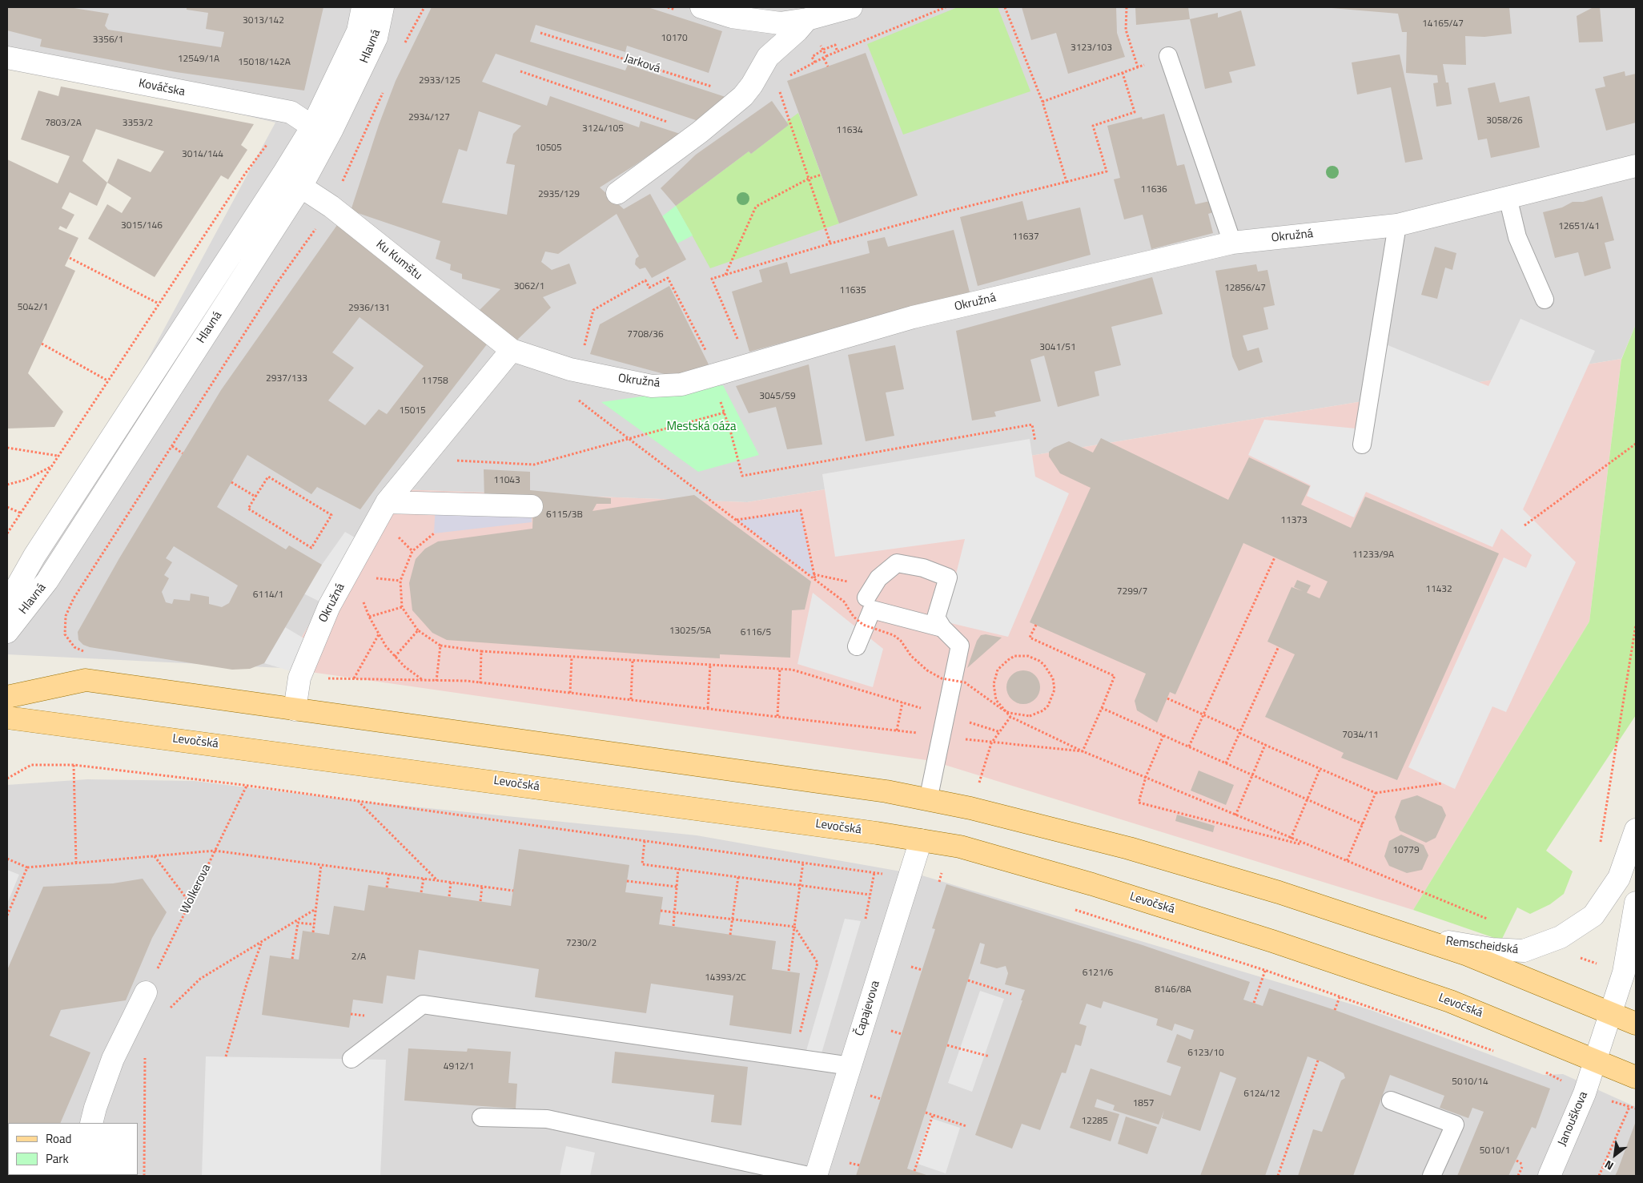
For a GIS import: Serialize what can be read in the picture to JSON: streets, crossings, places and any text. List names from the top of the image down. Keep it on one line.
{"streets":{"main road":["Levočská"],"street":["Hlavná","Kováčska","Okružná","Ku Kumštu","Remscheidská","Čapajevova","Janouškova"],"path":["Jarková","Wolkerova"]},"crossings":[["Hlavná","Kováčska"],["Hlavná","Ku Kumštu"],["Okružná","Ku Kumštu"],["Levočská","Čapajevova"],["Levočská","Janouškova"]],"parks":["Mestská oáza"],"house_numbers":["3013/142","14165/47","10170","3356/1","3123/103","12549/1A","15018/142A","2933/125","2934/127","3058/26","7803/2A","3353/2","3124/105","11634","10505","3014/144","11636","2935/129","3015/146","12651/41","11637","3062/1","12856/47","11635","5042/1","2936/131","7708/36","3041/51","2937/133","11758","3045/59","15015","11043","6115/3B","11373","11233/9A","11432","7299/7","6114/1","13025/5A","6116/5","7034/11","10779","7230/2","2/A","6121/6","14393/2C","8146/8A","6123/10","4912/1","5010/14","6124/12","1857","12285","5010/1"],"legend":["Road","Park"],"north":"bottom left"}
